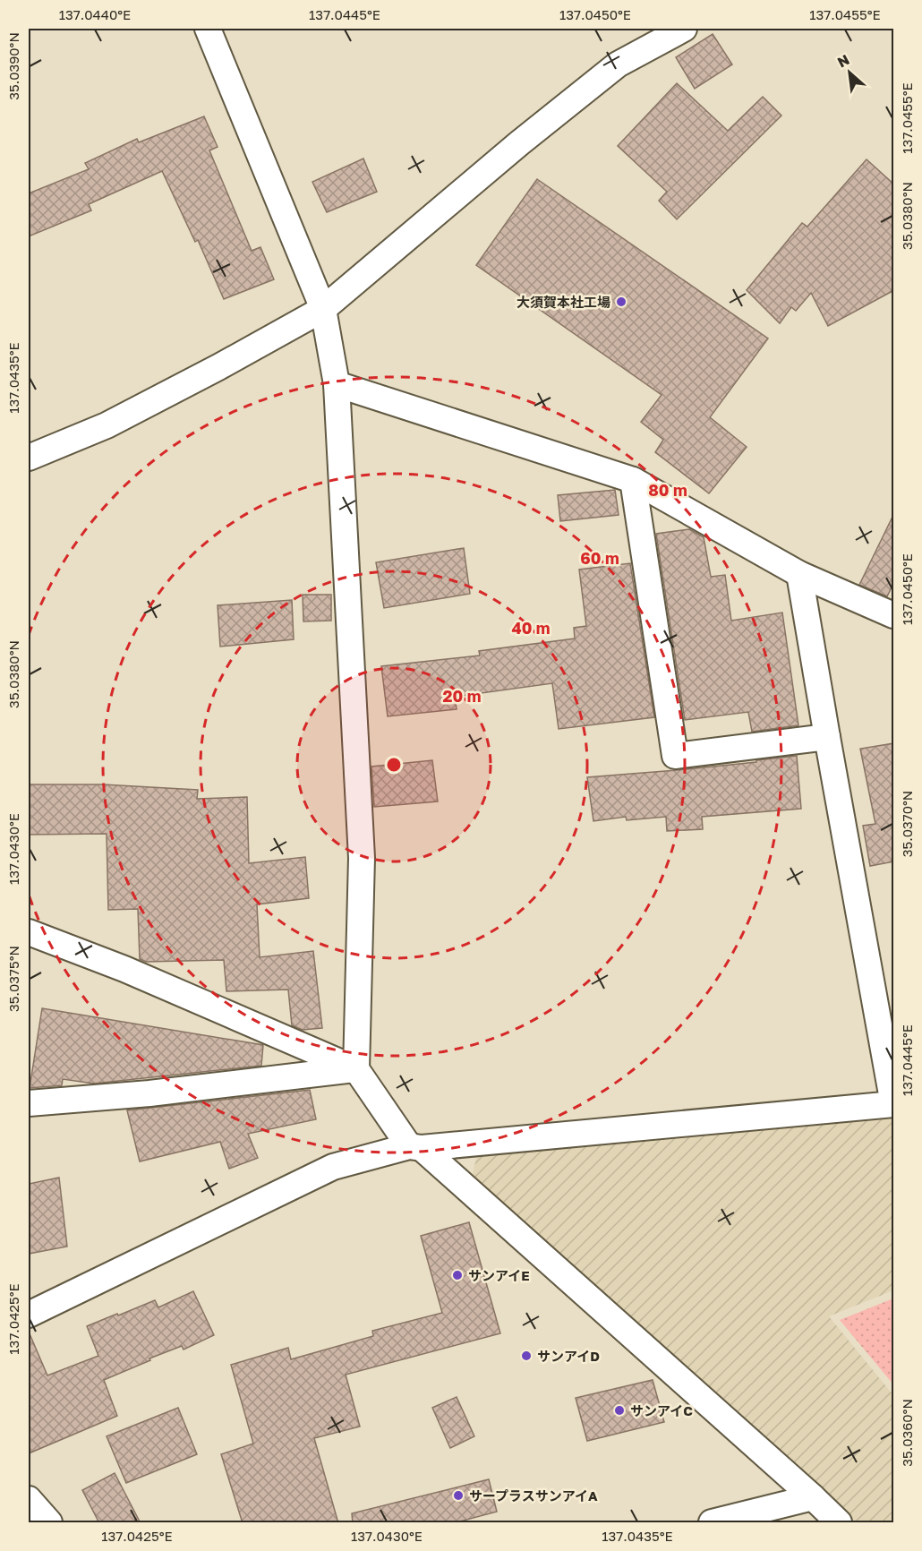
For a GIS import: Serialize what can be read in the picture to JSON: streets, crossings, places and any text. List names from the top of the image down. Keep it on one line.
{"places":["大須賀本社工場","サンアイE","サンアイD","サンアイC","サープラスサンアイA"],"north":"top left","coordinates":["137.0440°E","137.0445°E","137.0450°E","137.0455°E","35.0390°N","35.0380°N","137.0435°E","35.0370°N","137.0430°E","35.0375°N","137.0425°E","35.0360°N"],"rings":["80 m","60 m","40 m","20 m"]}
